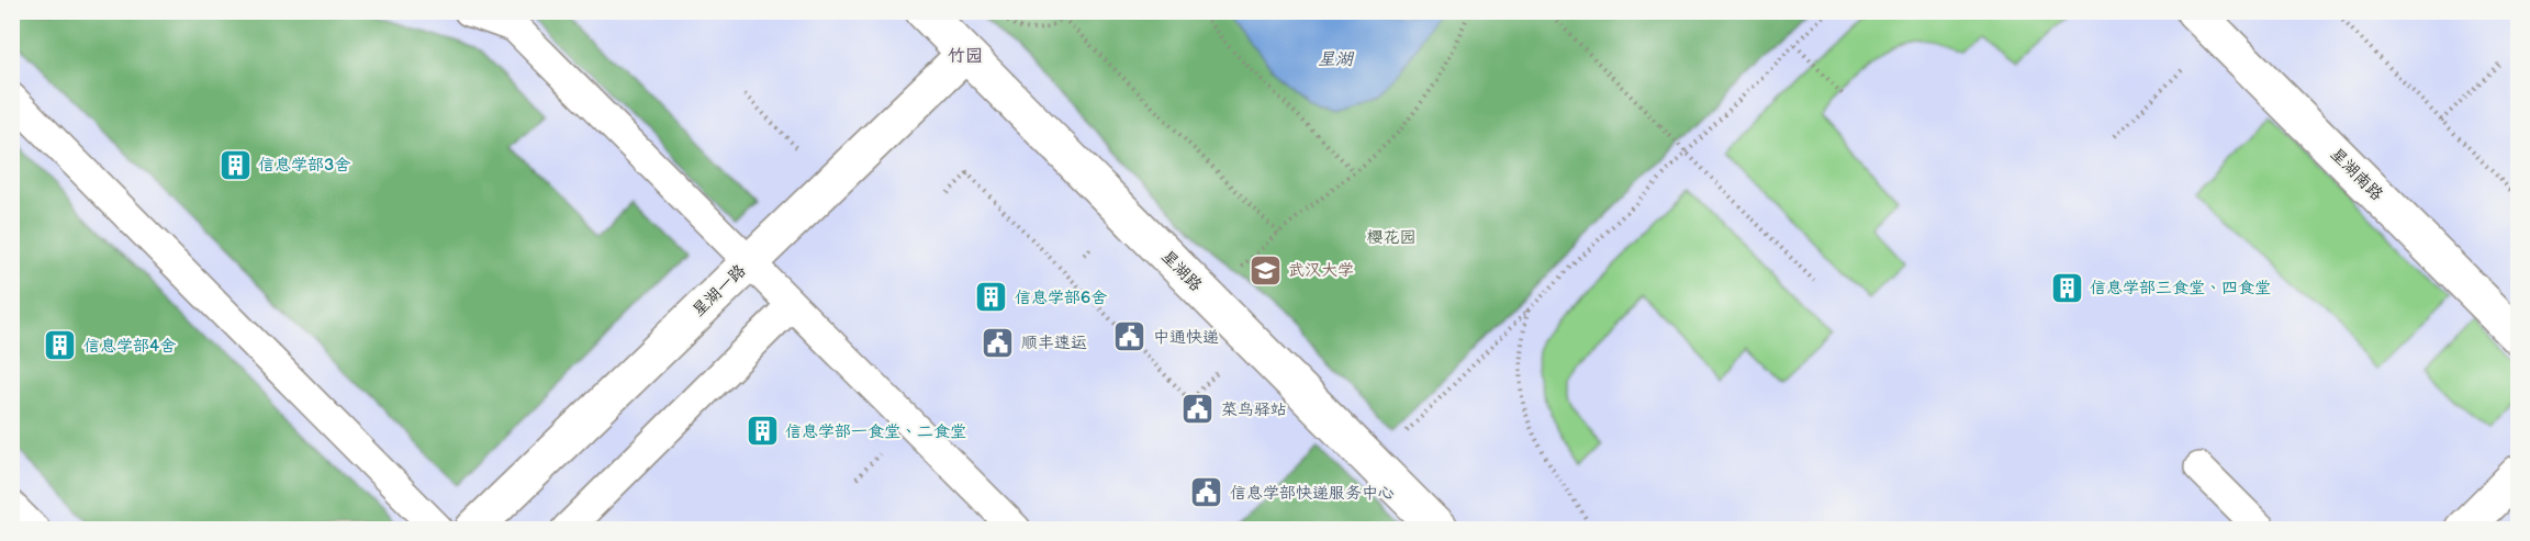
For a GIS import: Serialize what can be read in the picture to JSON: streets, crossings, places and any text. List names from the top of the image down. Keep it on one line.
{"streets":{"street":["星湖南路","星湖路","星湖一路"]},"crossings":[["星湖路","星湖一路"]],"districts":["竹园"],"water":["星湖"],"parks":["樱花园"],"places":{"building":["信息学部3舍","信息学部三食堂、四食堂","信息学部6舍","信息学部4舍","信息学部一食堂、二食堂"],"school or university":["武汉大学"],"public building":["中通快递","顺丰速运","菜鸟驿站","信息学部快递服务中心"]}}
